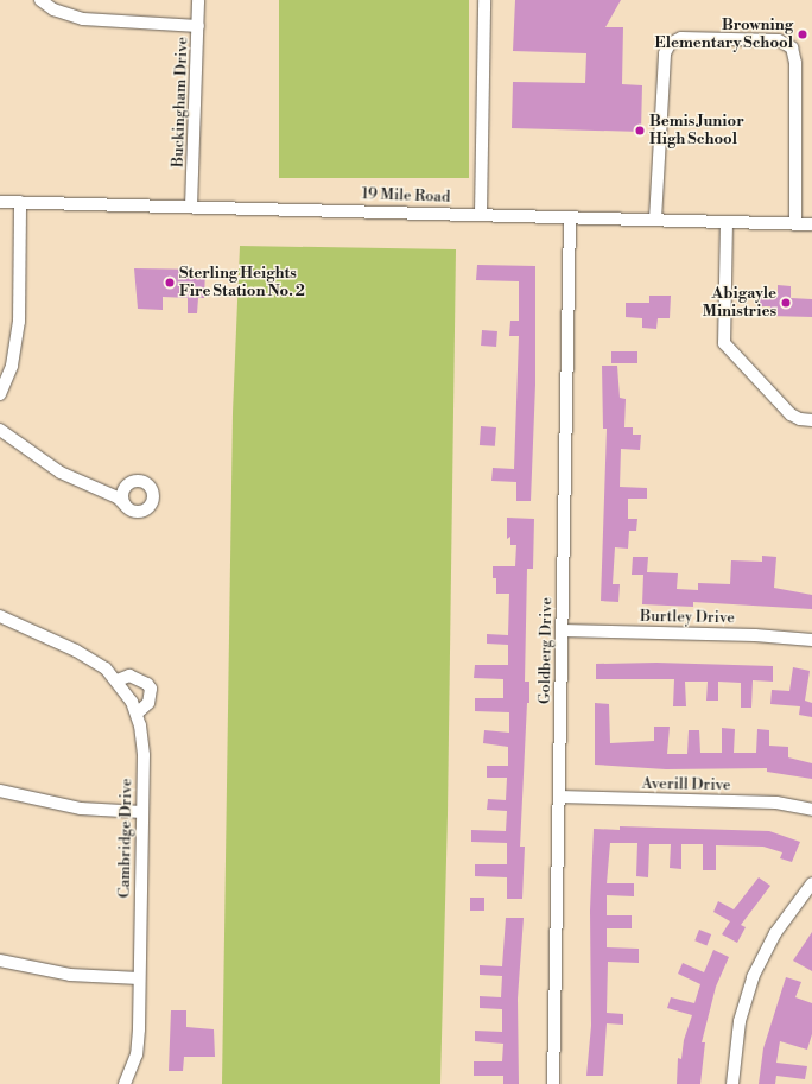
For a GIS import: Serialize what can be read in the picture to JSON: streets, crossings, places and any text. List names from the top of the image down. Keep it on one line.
{"streets":{"street":["Buckingham Drive","19 Mile Road","Burtley Drive","Goldberg Drive","Averill Drive","Cambridge Drive"]},"crossings":[["Buckingham Drive","19 Mile Road"],["19 Mile Road","Goldberg Drive"],["Burtley Drive","Goldberg Drive"],["Goldberg Drive","Averill Drive"]],"places":["Browning Elementary School","Bemis Junior High School","Sterling Heights Fire Station No. 2","Abigayle Ministries"]}
